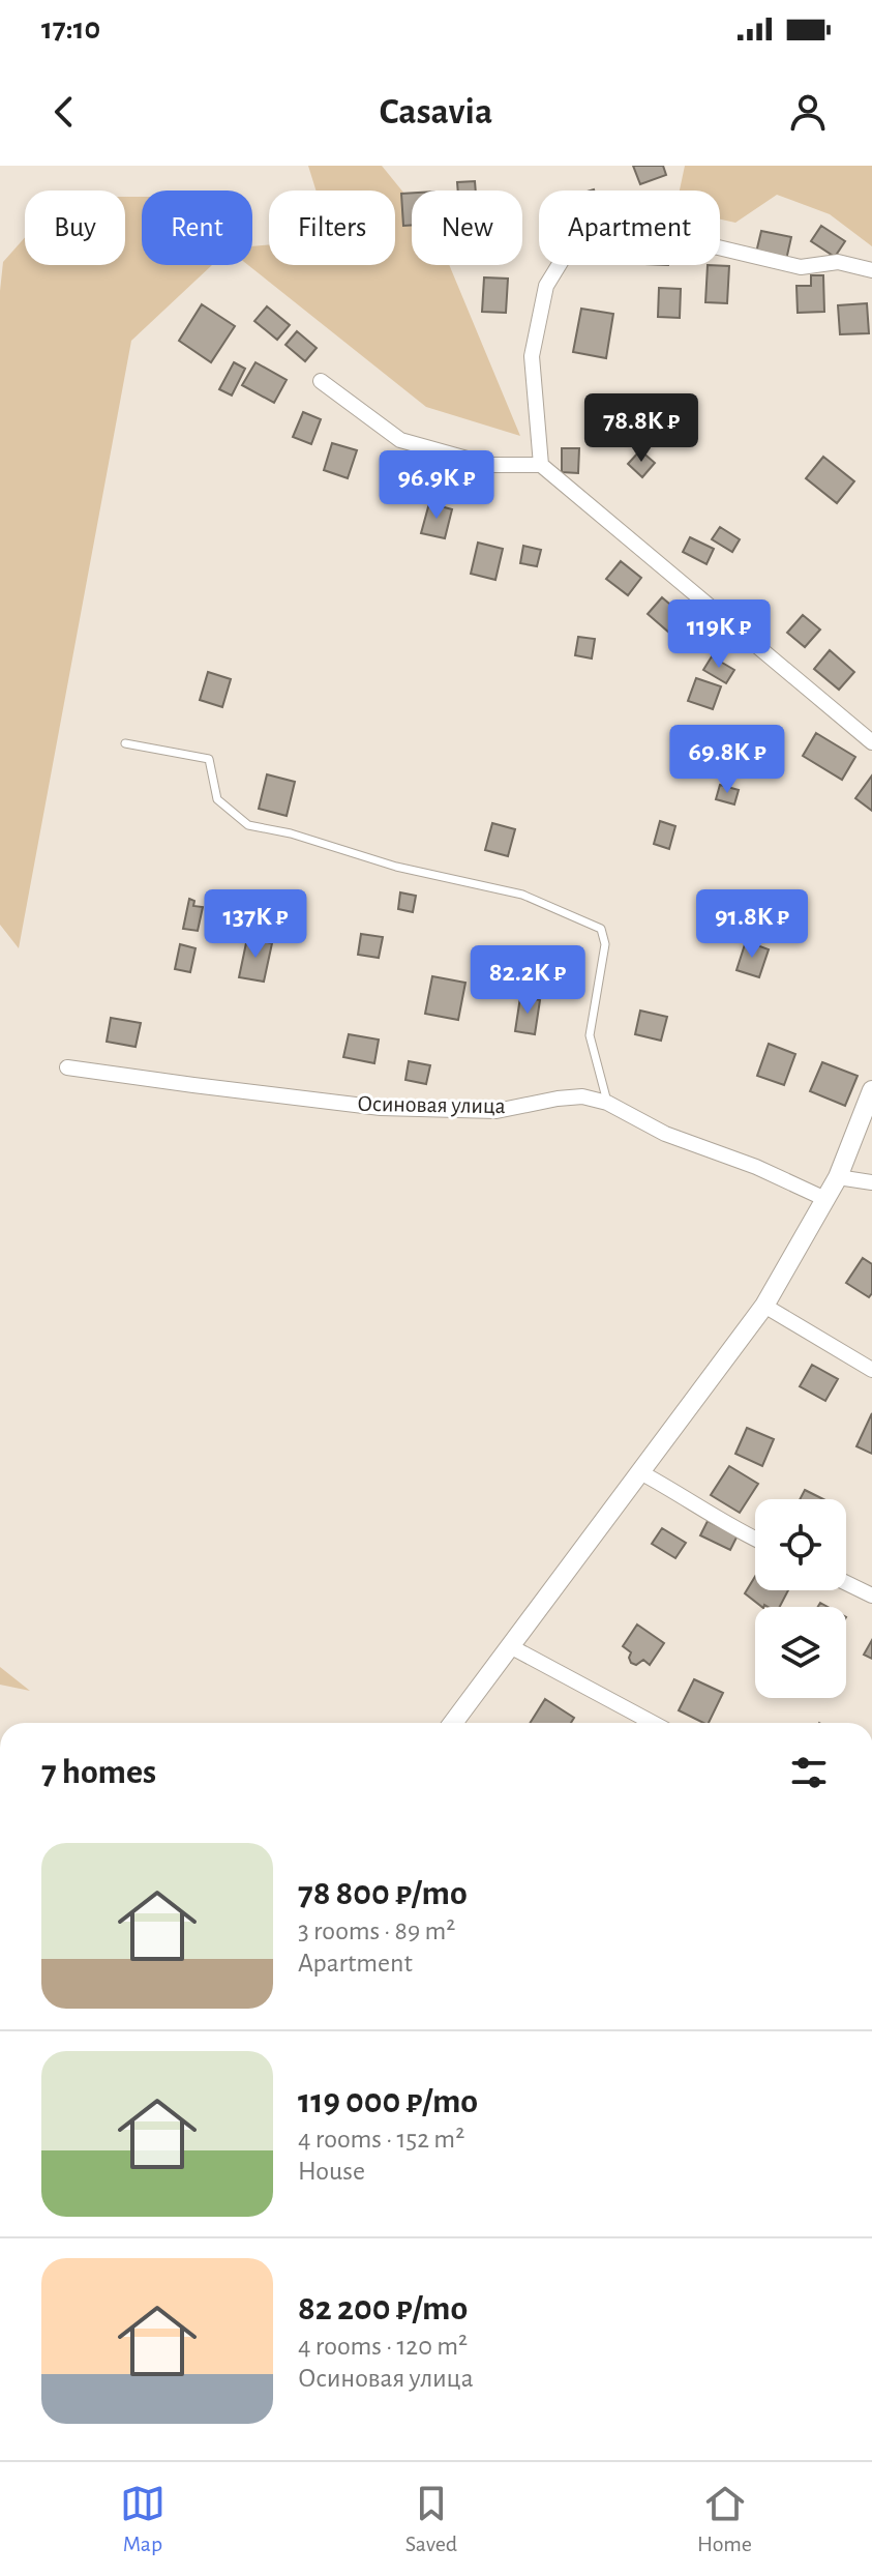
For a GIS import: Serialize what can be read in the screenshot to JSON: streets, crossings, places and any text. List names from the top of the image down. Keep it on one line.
{"streets":{"street":["Осиновая улица"]},"page":{"status":"17:10","header":"Casavia","chip":["Buy","Rent","Filters","New","Apartment"],"price":["78.8K ₽","96.9K ₽","119K ₽","69.8K ₽","137K ₽","91.8K ₽","82.2K ₽"],"heading":"7 homes","list":[{"name":"78 800 ₽/mo","note":"3 rooms · 89 m² · Apartment"},{"name":"119 000 ₽/mo","note":"4 rooms · 152 m² · House"},{"name":"82 200 ₽/mo","note":"4 rooms · 120 m² · Осиновая улица"}],"tabs":["Map","Saved","Home"]}}
